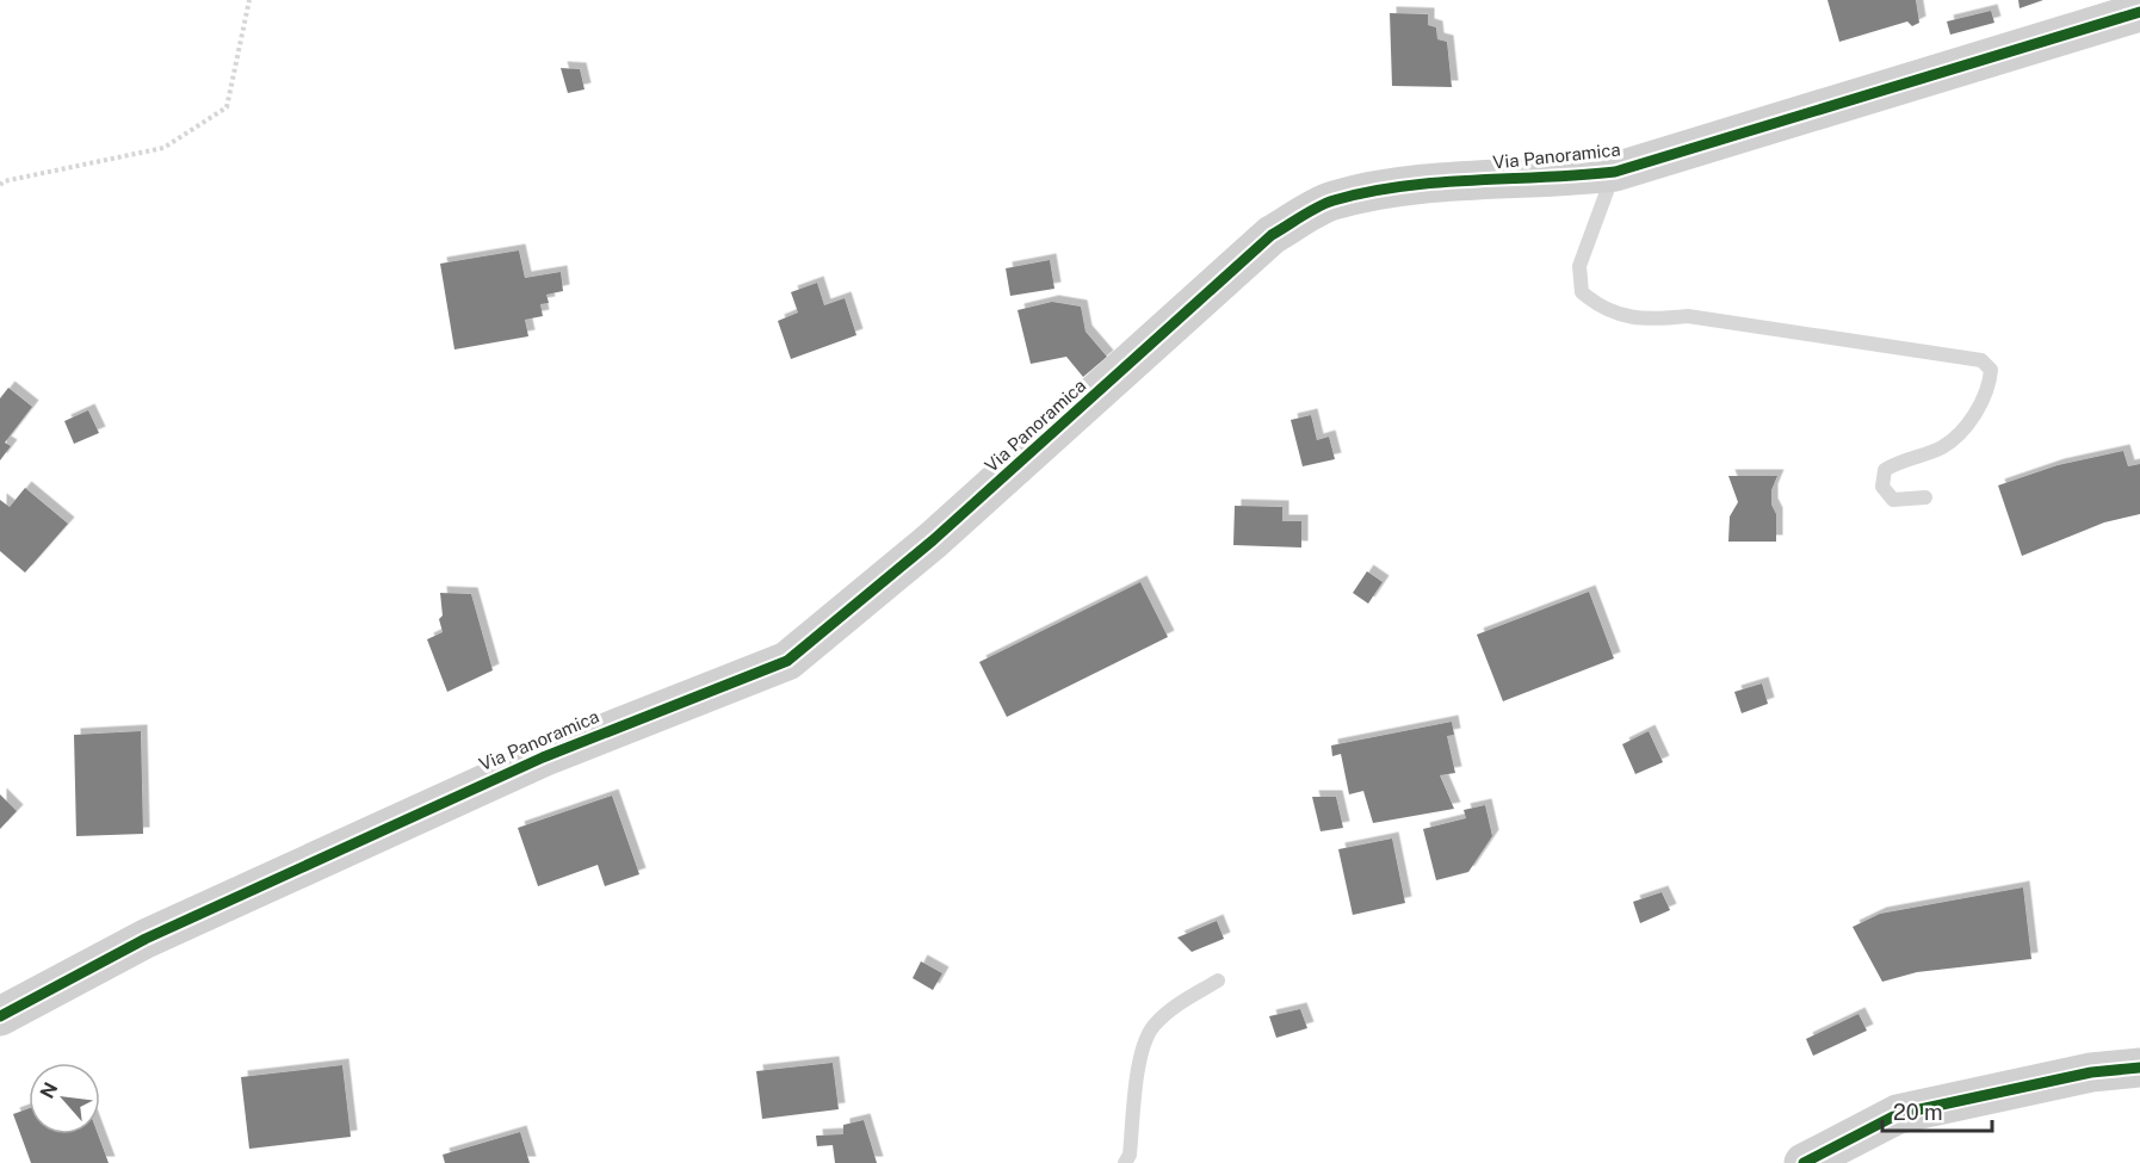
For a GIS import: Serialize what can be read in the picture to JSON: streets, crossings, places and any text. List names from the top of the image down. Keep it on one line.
{"streets":{"street":["Via Panoramica"]},"scale_bar":"20 m","north":"top left"}
